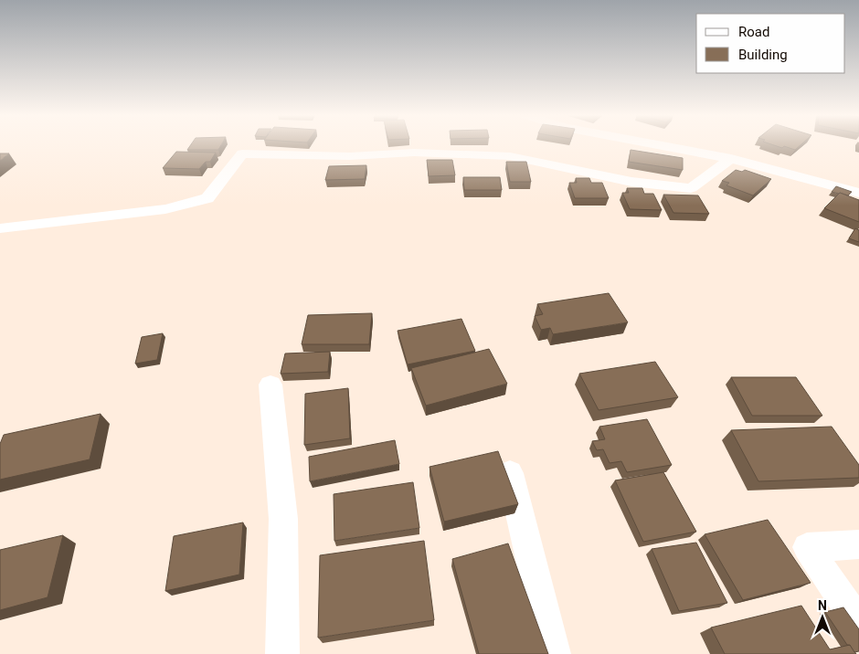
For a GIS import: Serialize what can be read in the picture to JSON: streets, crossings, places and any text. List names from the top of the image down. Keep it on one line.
{"legend":["Road","Building"],"north":"top"}
